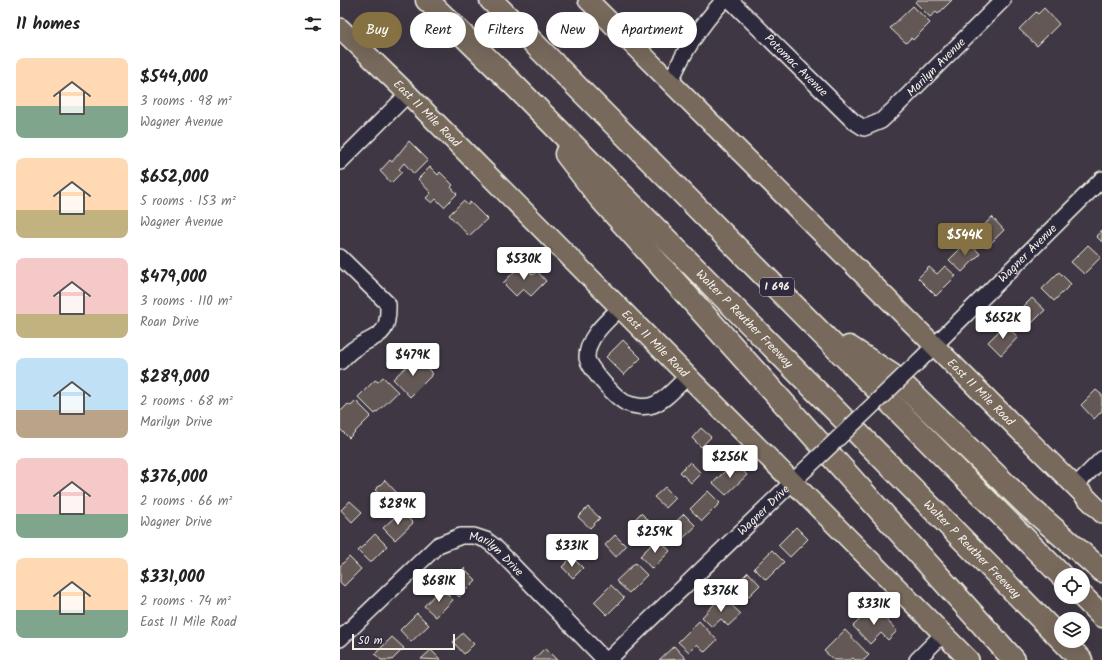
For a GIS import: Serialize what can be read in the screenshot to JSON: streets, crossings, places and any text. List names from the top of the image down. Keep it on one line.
{"streets":{"highway":["I 696","Walter P Reuther Freeway"],"main road":["East 11 Mile Road"],"street":["Potomac Avenue","Marilyn Avenue","Wagner Avenue","Wagner Drive","Marilyn Drive"]},"crossings":[["Potomac Avenue","Marilyn Avenue"],["East 11 Mile Road","Wagner Avenue"],["East 11 Mile Road","Wagner Drive"],["Wagner Avenue","Wagner Drive"],["Wagner Drive","Marilyn Drive"]],"scale_bar":"50 m","page":{"heading":"11 homes","chip":["Buy","Rent","Filters","New","Apartment"],"list":[{"name":"$544,000","note":"3 rooms · 98 m² · Wagner Avenue"},{"name":"$652,000","note":"5 rooms · 153 m² · Wagner Avenue"},{"name":"$479,000","note":"3 rooms · 110 m² · Roan Drive"},{"name":"$289,000","note":"2 rooms · 68 m² · Marilyn Drive"},{"name":"$376,000","note":"2 rooms · 66 m² · Wagner Drive"},{"name":"$331,000","note":"2 rooms · 74 m² · East 11 Mile Road"}],"price":["$544K","$530K","$652K","$479K","$256K","$289K","$259K","$331K","$681K","$376K","$331K"],"scale":"50 m"}}
